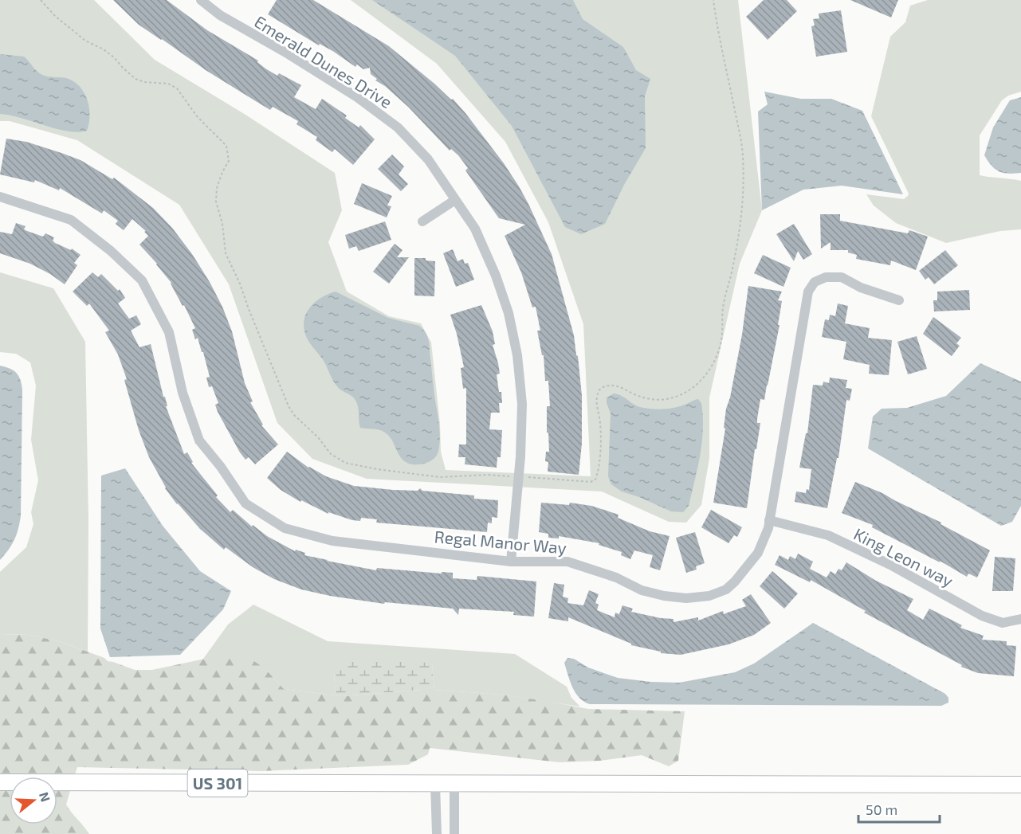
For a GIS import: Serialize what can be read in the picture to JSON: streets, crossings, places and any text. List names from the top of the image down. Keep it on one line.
{"streets":{"main road":["US 301"],"street":["Emerald Dunes Drive","Regal Manor Way","King Leon way"]},"crossings":[["Emerald Dunes Drive","Regal Manor Way"],["Regal Manor Way","King Leon way"]],"scale_bar":"50 m","north":"right"}
